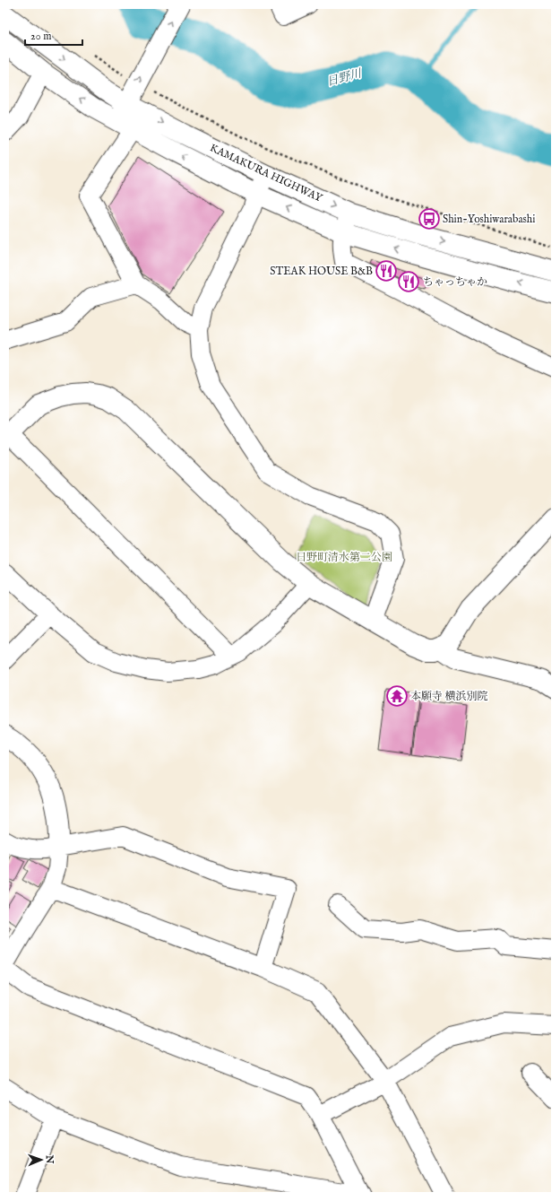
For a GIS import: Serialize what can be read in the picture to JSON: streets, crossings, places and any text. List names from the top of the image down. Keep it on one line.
{"streets":{"main road":["KAMAKURA HIGHWAY"]},"water":["日野川"],"parks":["日野町清水第二公園"],"places":{"bus stop":["Shin-Yoshiwarabashi"],"restaurant":["STEAK HOUSE B&B","ちゃっちゃか"],"temple":["本願寺 横浜別院"]},"scale_bar":"20 m","north":"right"}
